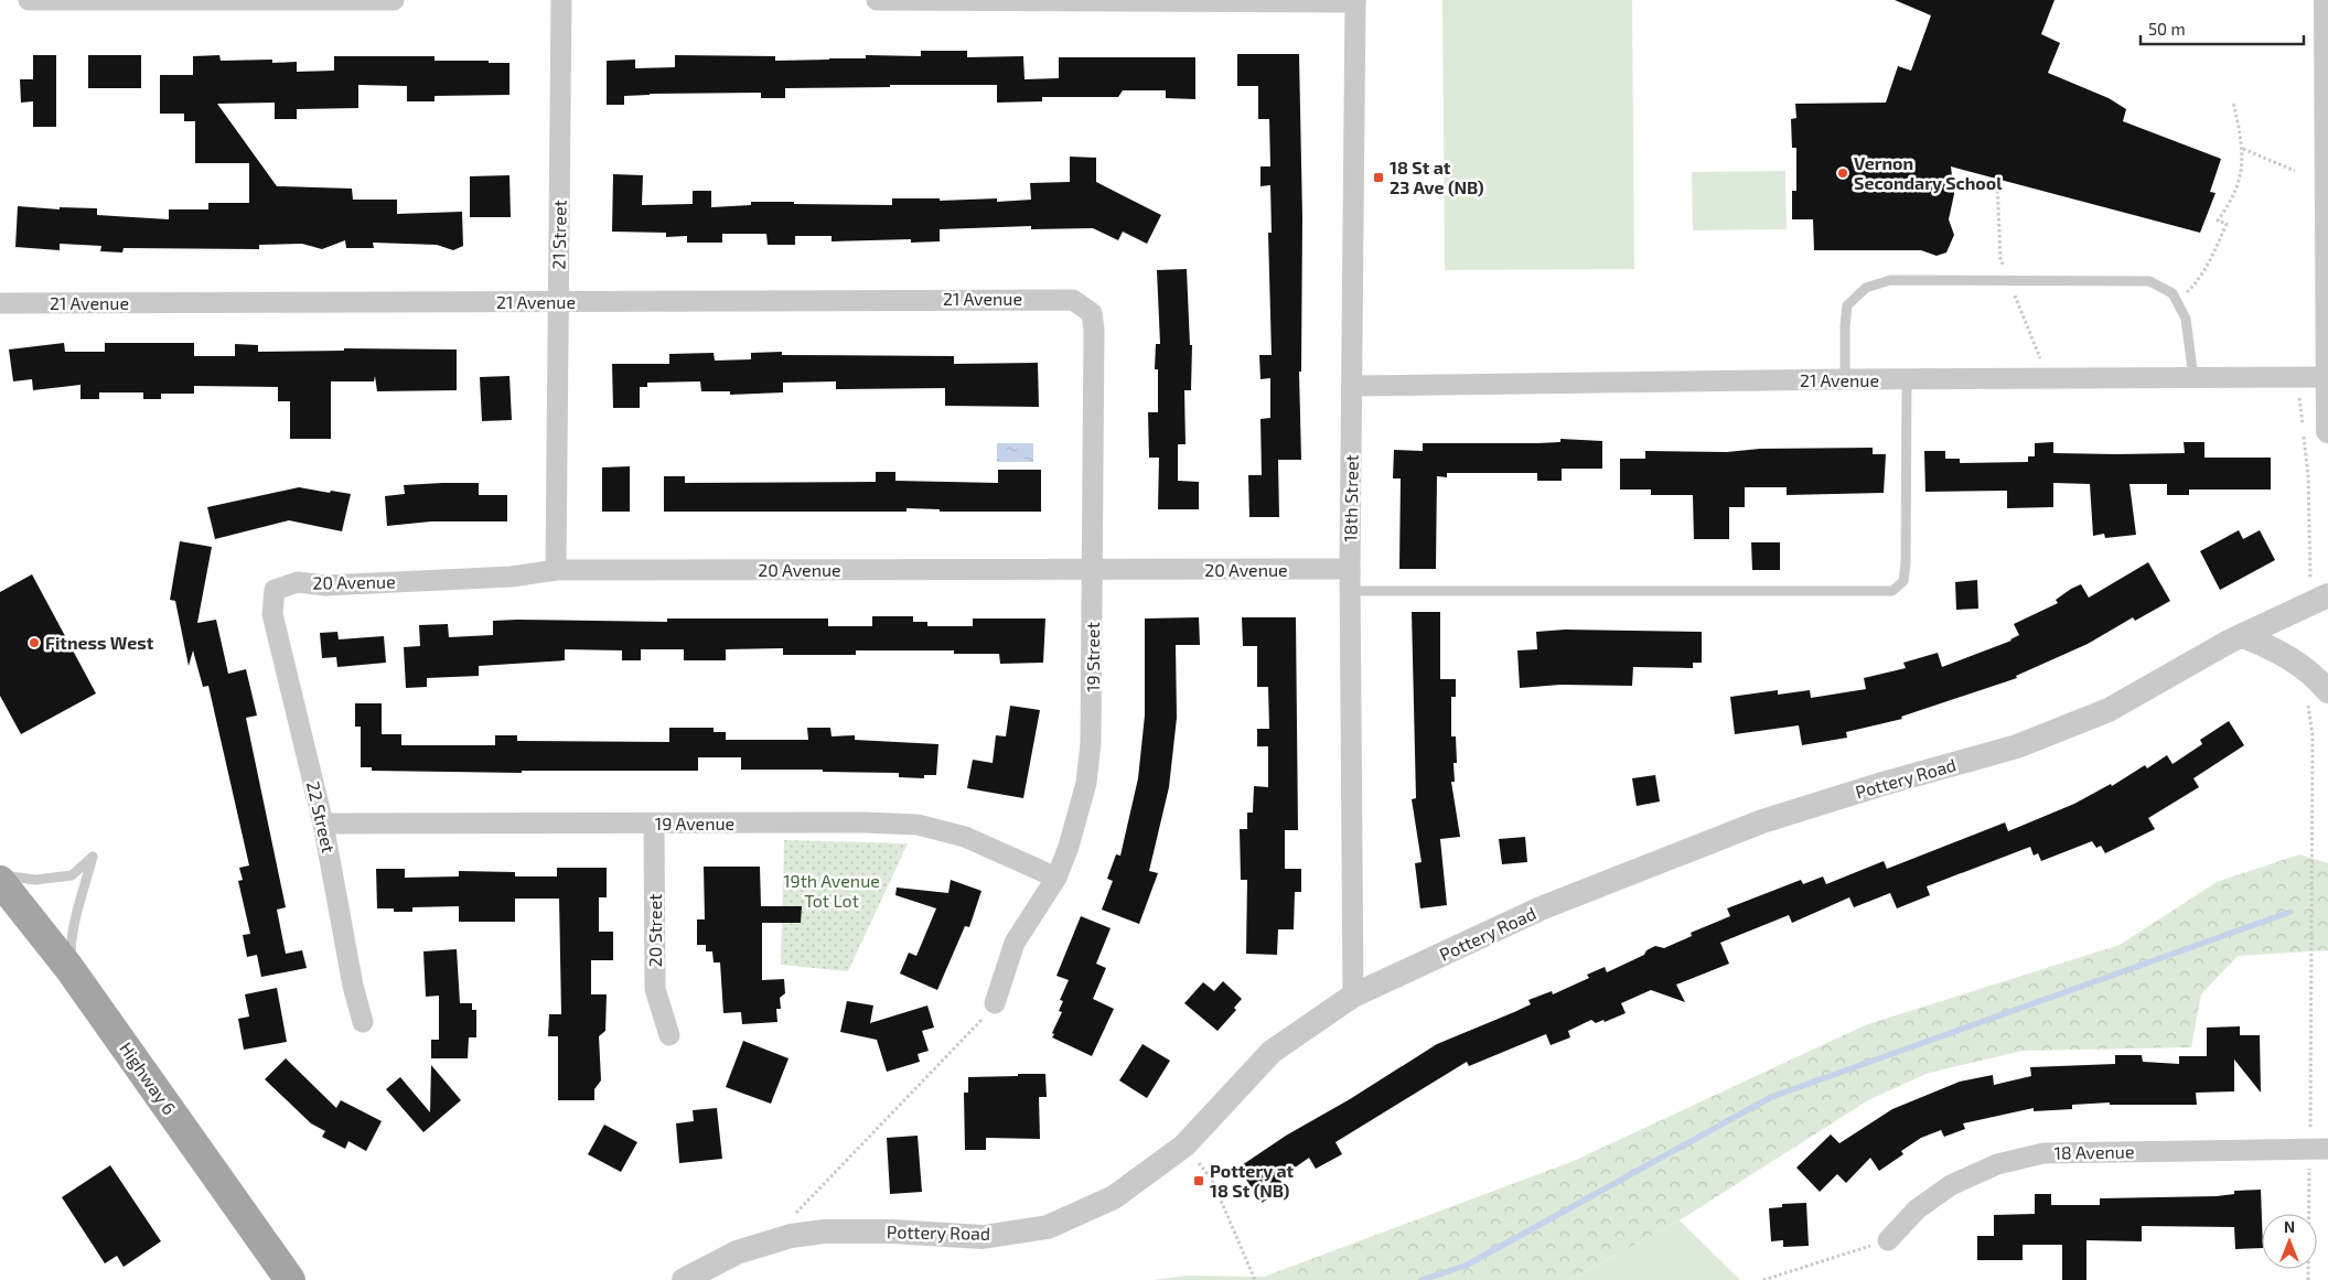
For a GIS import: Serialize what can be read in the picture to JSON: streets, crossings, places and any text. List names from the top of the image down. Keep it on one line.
{"streets":{"main road":["Highway 6"],"street":["21 Street","21 Avenue","18th Street","20 Avenue","19 Street","Pottery Road","22 Street","19 Avenue","20 Street","18 Avenue"]},"crossings":[["21 Street","21 Avenue"],["21 Street","20 Avenue"],["21 Avenue","18th Street"],["21 Avenue","19 Street"],["18th Street","20 Avenue"],["18th Street","Pottery Road"],["20 Avenue","19 Street"],["20 Avenue","22 Street"],["19 Street","19 Avenue"],["22 Street","19 Avenue"],["19 Avenue","20 Street"]],"parks":["19th Avenue Tot Lot"],"places":{"other":["Vernon Secondary School","Fitness West"],"transit":["18 St at 23 Ave (NB)","Pottery at 18 St (NB)"]},"scale_bar":"50 m","north":"top"}
